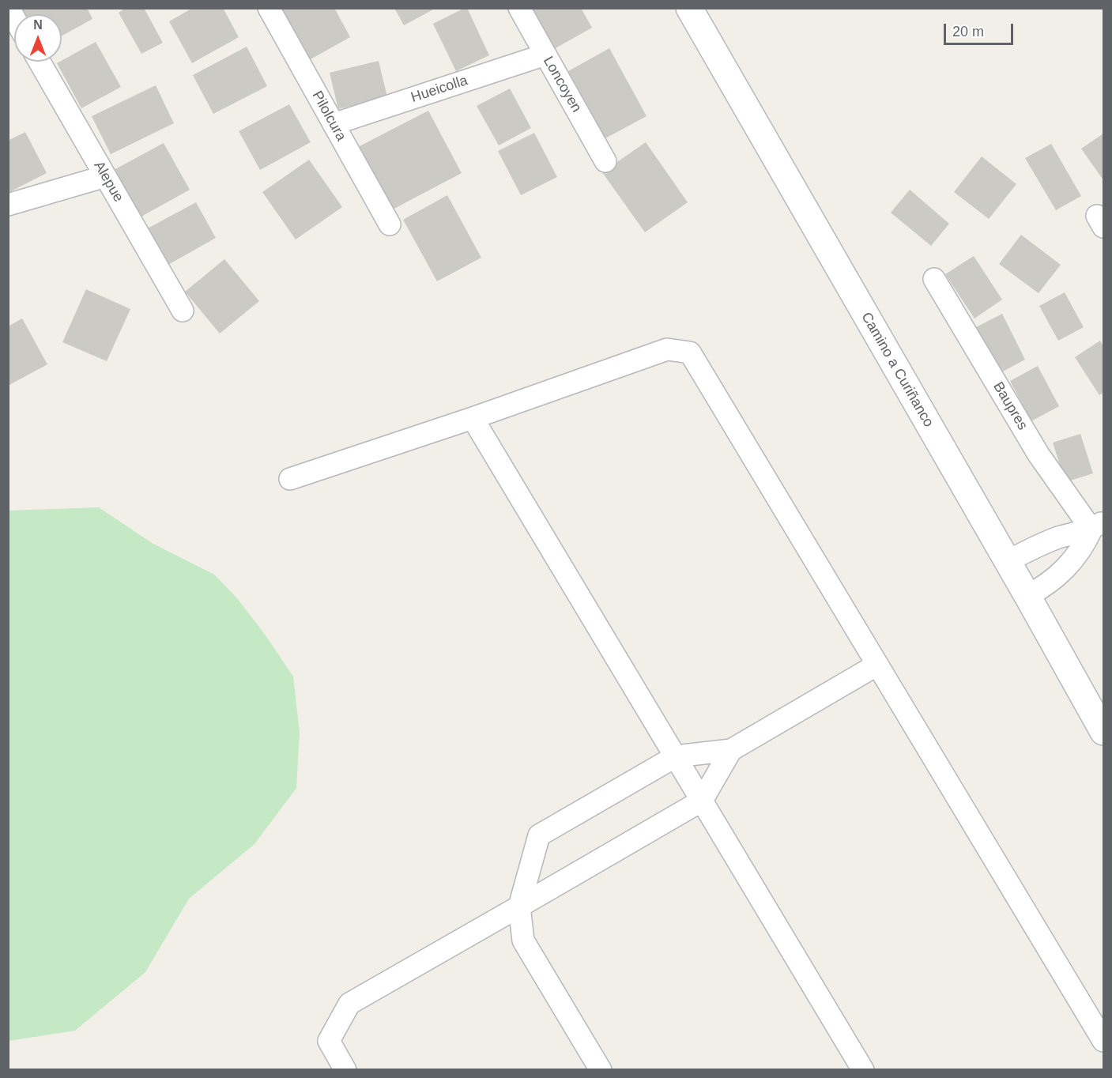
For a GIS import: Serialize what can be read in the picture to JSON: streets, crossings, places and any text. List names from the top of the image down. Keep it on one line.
{"streets":{"street":["Loncoyen","Hueicolla","Pilolcura","Alepue","Camino a Curiñanco","Baupres"]},"crossings":[["Loncoyen","Hueicolla"],["Hueicolla","Pilolcura"]],"scale_bar":"20 m","north":"top"}
